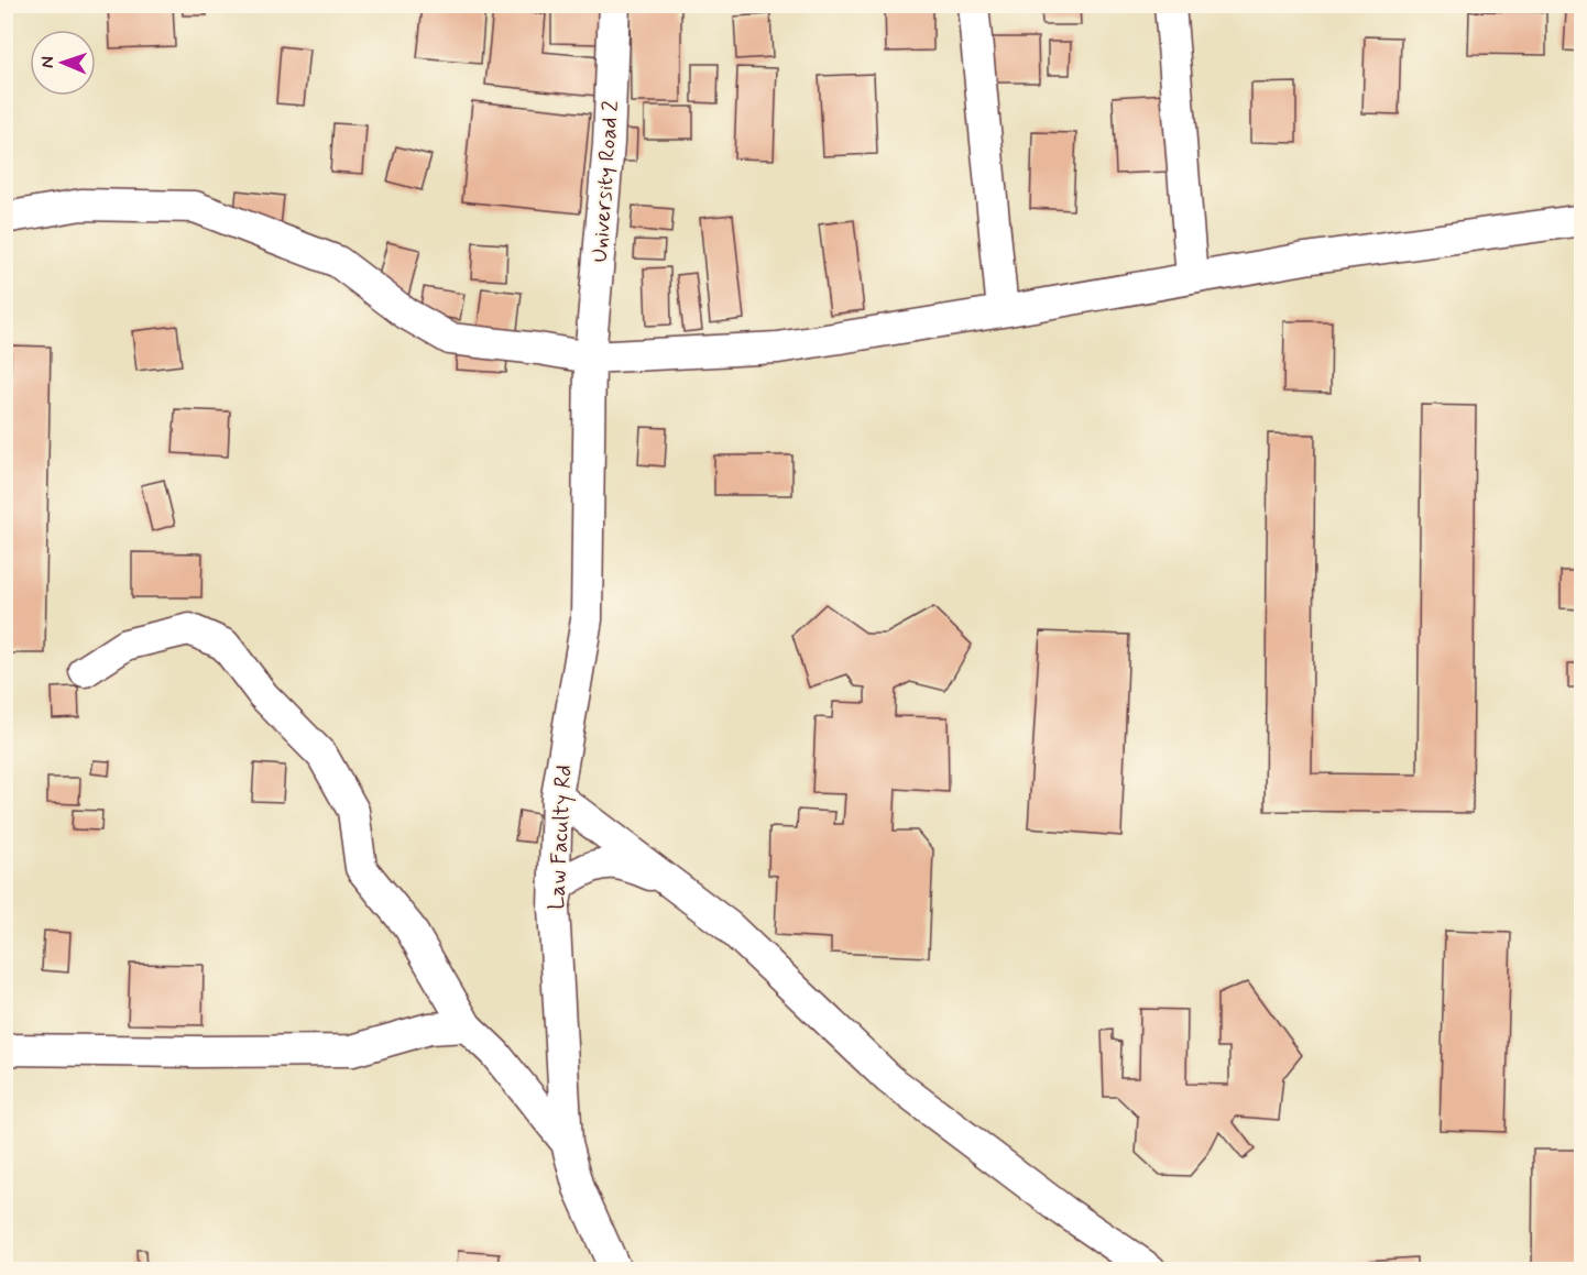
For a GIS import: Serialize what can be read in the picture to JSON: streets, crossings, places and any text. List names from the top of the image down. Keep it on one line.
{"streets":{"street":["University Road 2","Law Faculty Rd"]},"crossings":[["University Road 2","Law Faculty Rd"]],"north":"left"}
